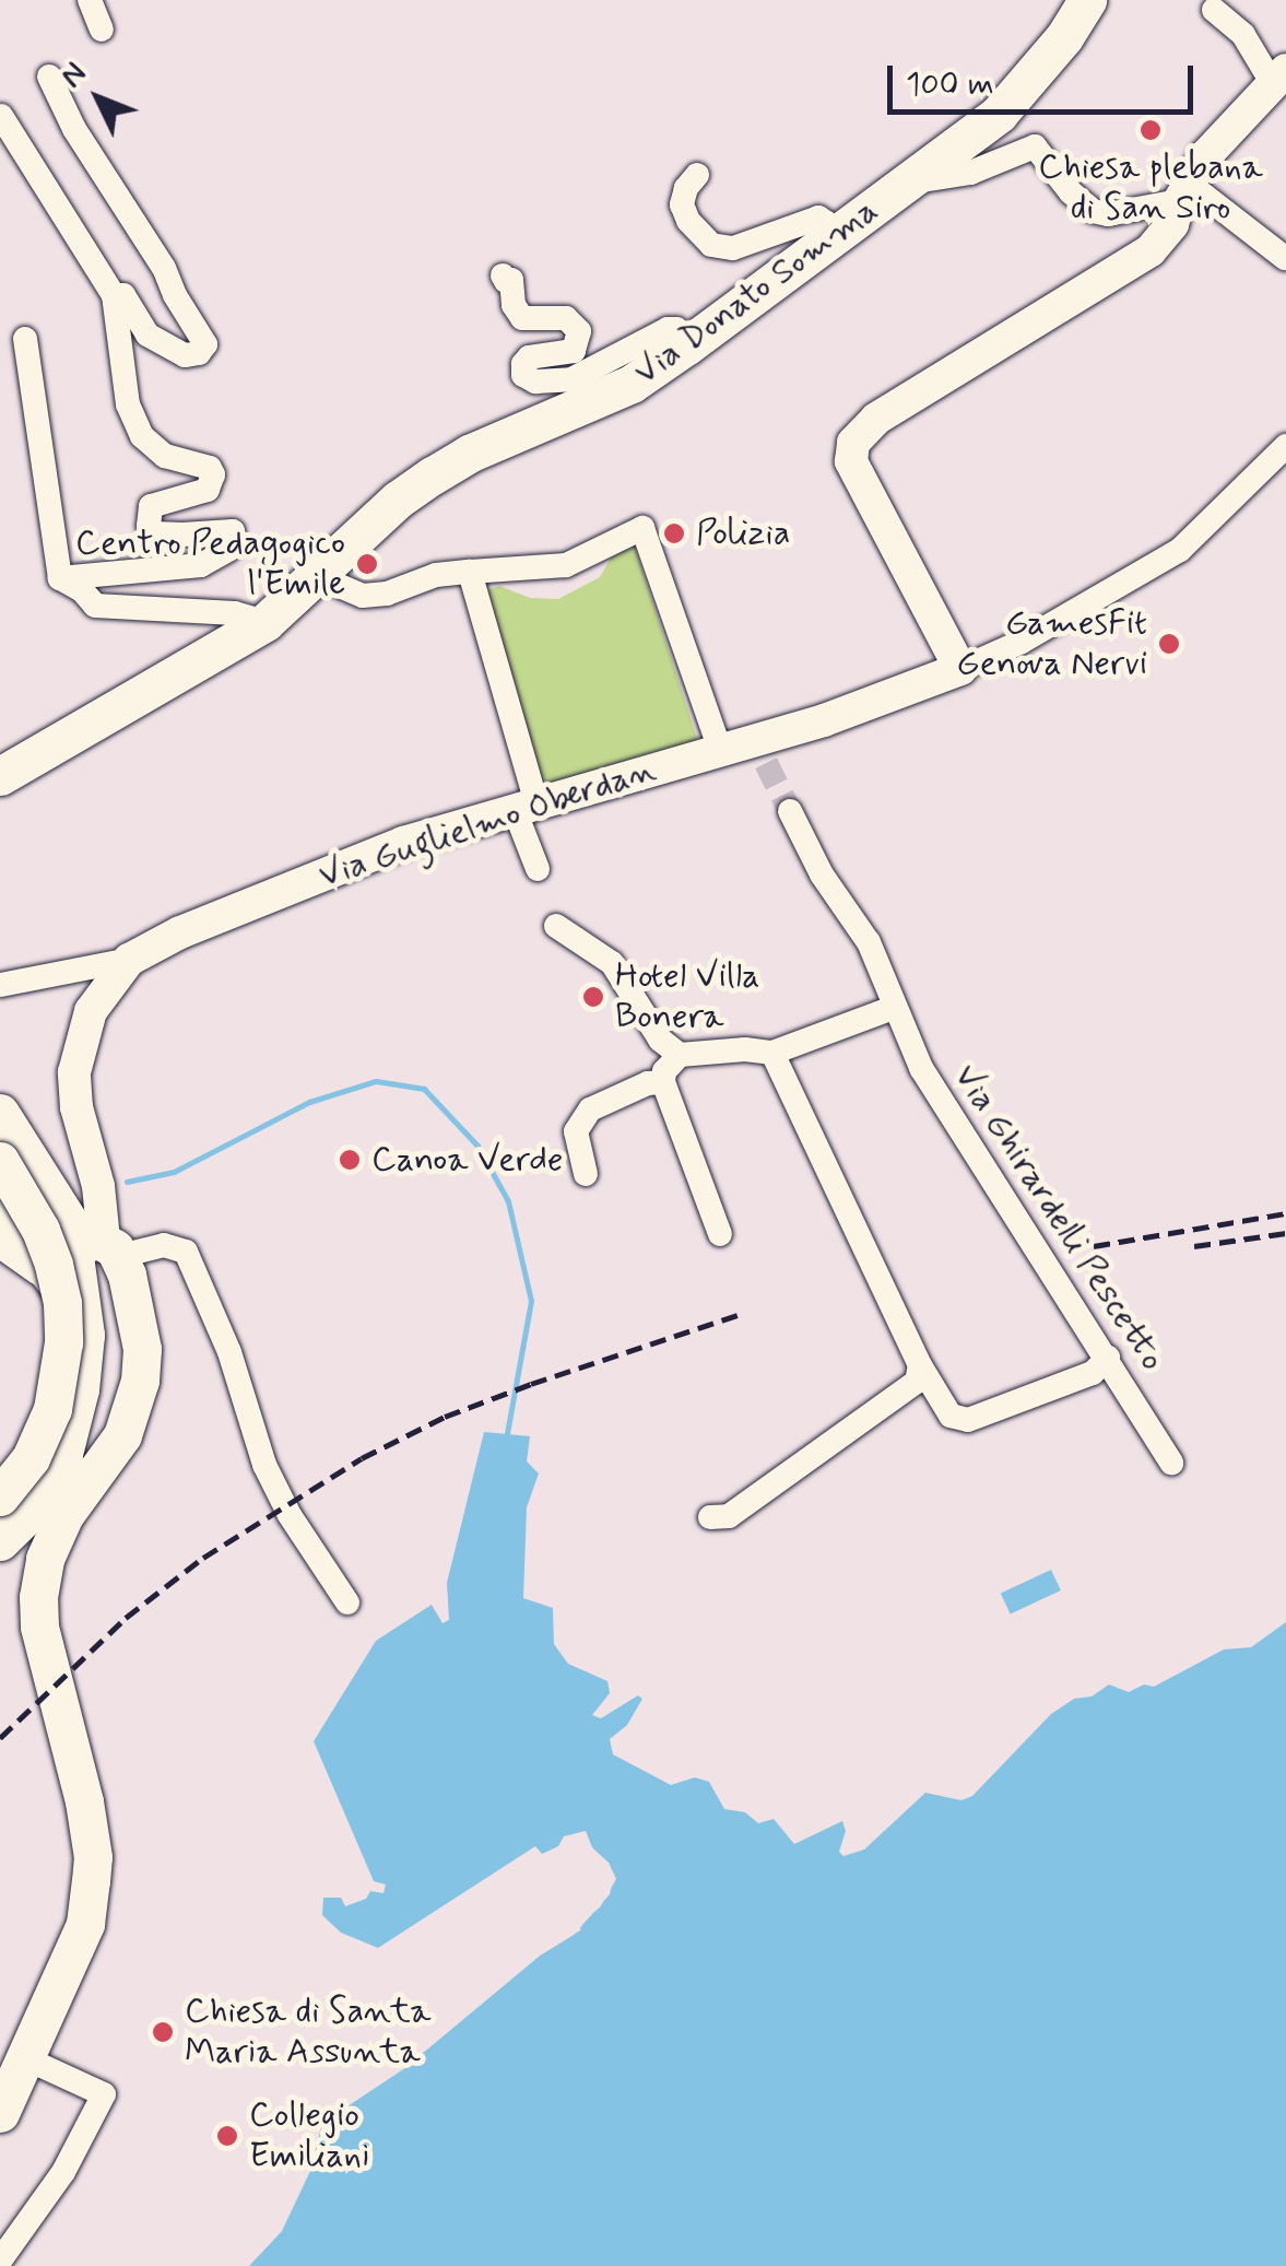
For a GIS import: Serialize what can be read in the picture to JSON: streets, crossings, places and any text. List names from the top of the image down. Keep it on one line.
{"streets":{"main road":["Via Donato Somma","Via Guglielmo Oberdan"],"street":["Via Ghirardelli Pescetto"]},"places":["Chiesa plebana di San Siro","Polizia","Centro Pedagogico l'Emile","GamesFit Genova Nervi","Hotel Villa Bonera","Canoa Verde","Chiesa di Santa Maria Assunta","Collegio Emiliani"],"scale_bar":"100 m","north":"top left"}
